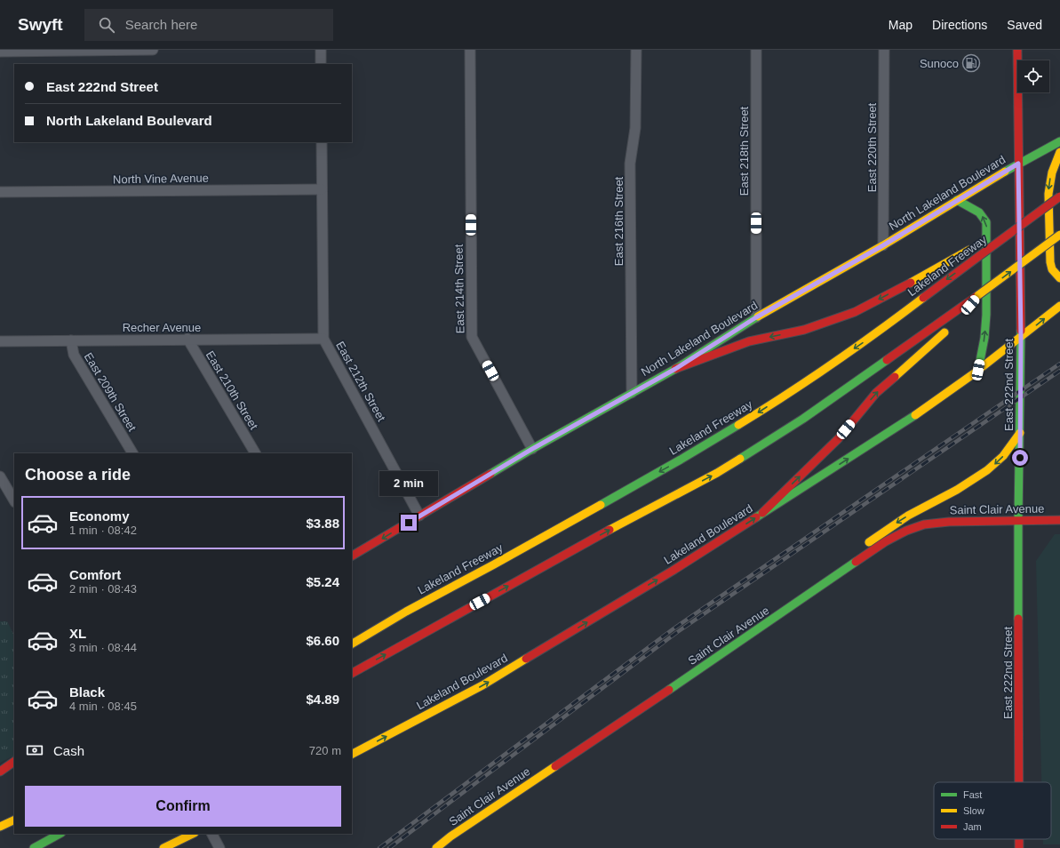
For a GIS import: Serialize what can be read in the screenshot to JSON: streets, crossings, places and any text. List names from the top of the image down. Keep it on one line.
{"streets":{"main road":["North Lakeland Boulevard","Lakeland Freeway","East 222nd Street","Saint Clair Avenue","Lakeland Boulevard"],"street":["East 220th Street","East 218th Street","North Vine Avenue","East 216th Street","East 214th Street","Recher Avenue","East 212th Street","East 210th Street","East 209th Street"]},"crossings":[["East 220th Street","North Lakeland Boulevard"],["East 218th Street","North Lakeland Boulevard"],["North Vine Avenue","East 212th Street"],["North Lakeland Boulevard","East 216th Street"],["North Lakeland Boulevard","East 214th Street"],["North Lakeland Boulevard","East 212th Street"],["North Lakeland Boulevard","East 222nd Street"],["Recher Avenue","East 212th Street"],["Recher Avenue","East 210th Street"],["Recher Avenue","East 209th Street"],["East 222nd Street","Saint Clair Avenue"],["East 222nd Street","Lakeland Boulevard"]],"places":{"fuel station":["Sunoco"]},"legend":["Fast","Slow","Jam"],"page":{"header":"Swyft","search":"Search here","nav":["Map","Directions","Saved"],"banner":["East 222nd Street","North Lakeland Boulevard"],"heading":"Choose a ride","bubble":"2 min","list":[{"name":"Economy","note":"1 min · 08:42","value":"$3.88"},{"name":"Comfort","note":"2 min · 08:43","value":"$5.24"},{"name":"XL","note":"3 min · 08:44","value":"$6.60"},{"name":"Black","note":"4 min · 08:45","value":"$4.89"}],"pay":["Cash","720 m"],"buttons":"Confirm"}}
